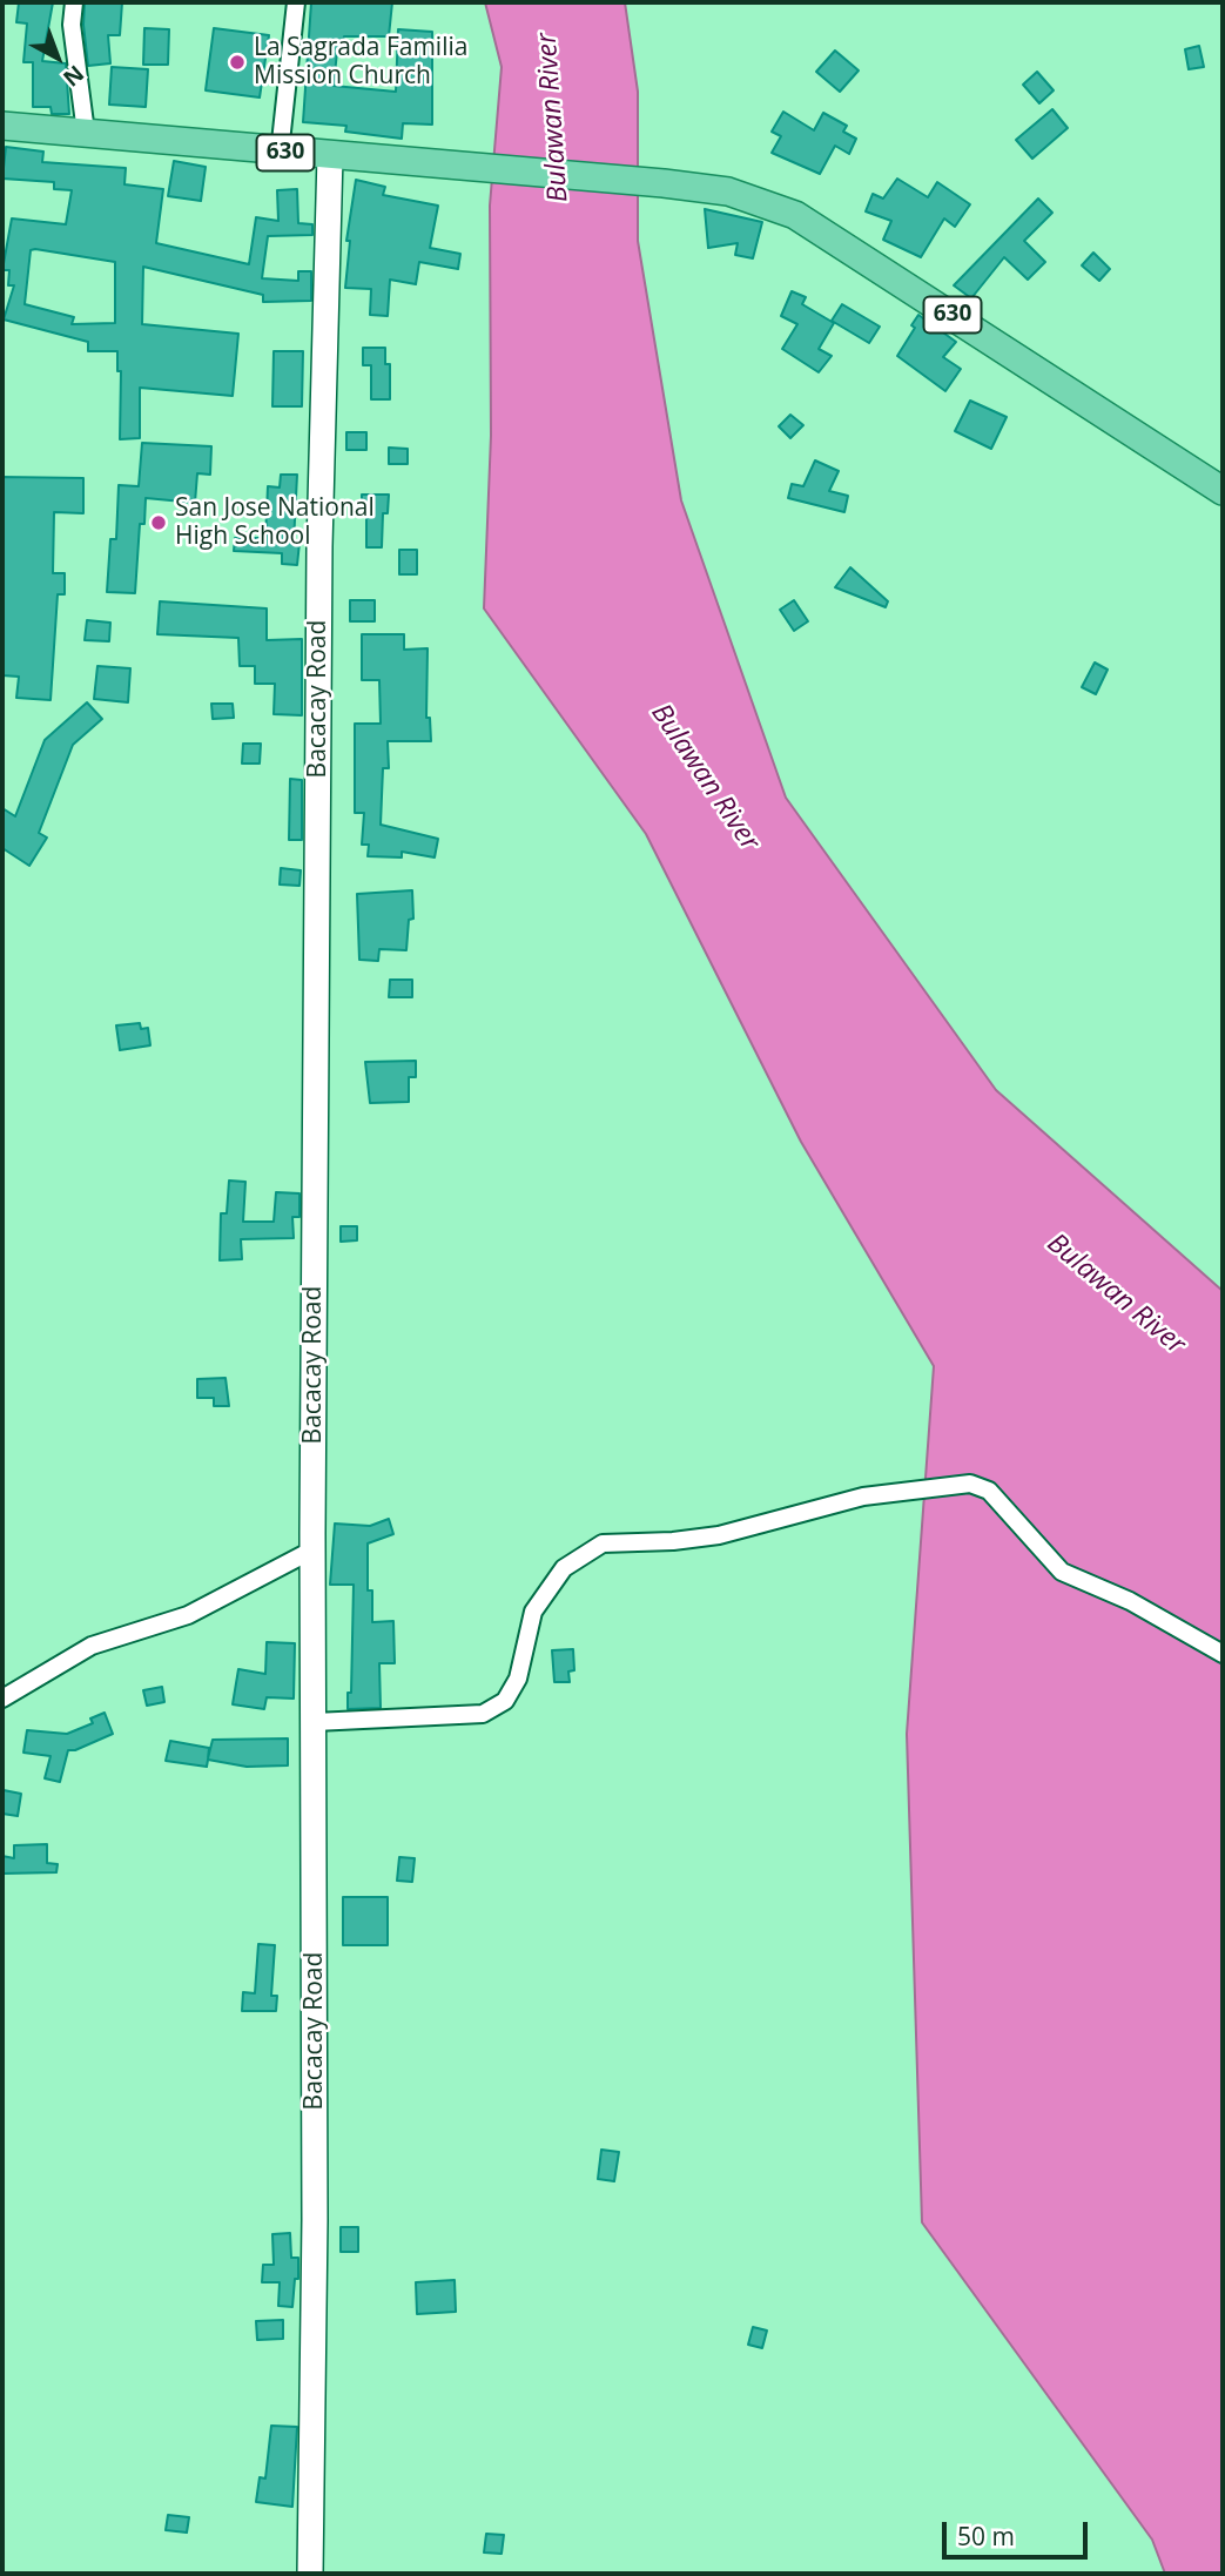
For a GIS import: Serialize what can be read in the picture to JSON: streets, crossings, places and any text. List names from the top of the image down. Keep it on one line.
{"streets":{"main road":["630","Bacacay Road"]},"crossings":[["630","Bacacay Road"]],"water":["Bulawan River"],"places":["La Sagrada Familia Mission Church","San Jose National High School"],"scale_bar":"50 m","north":"bottom right"}
